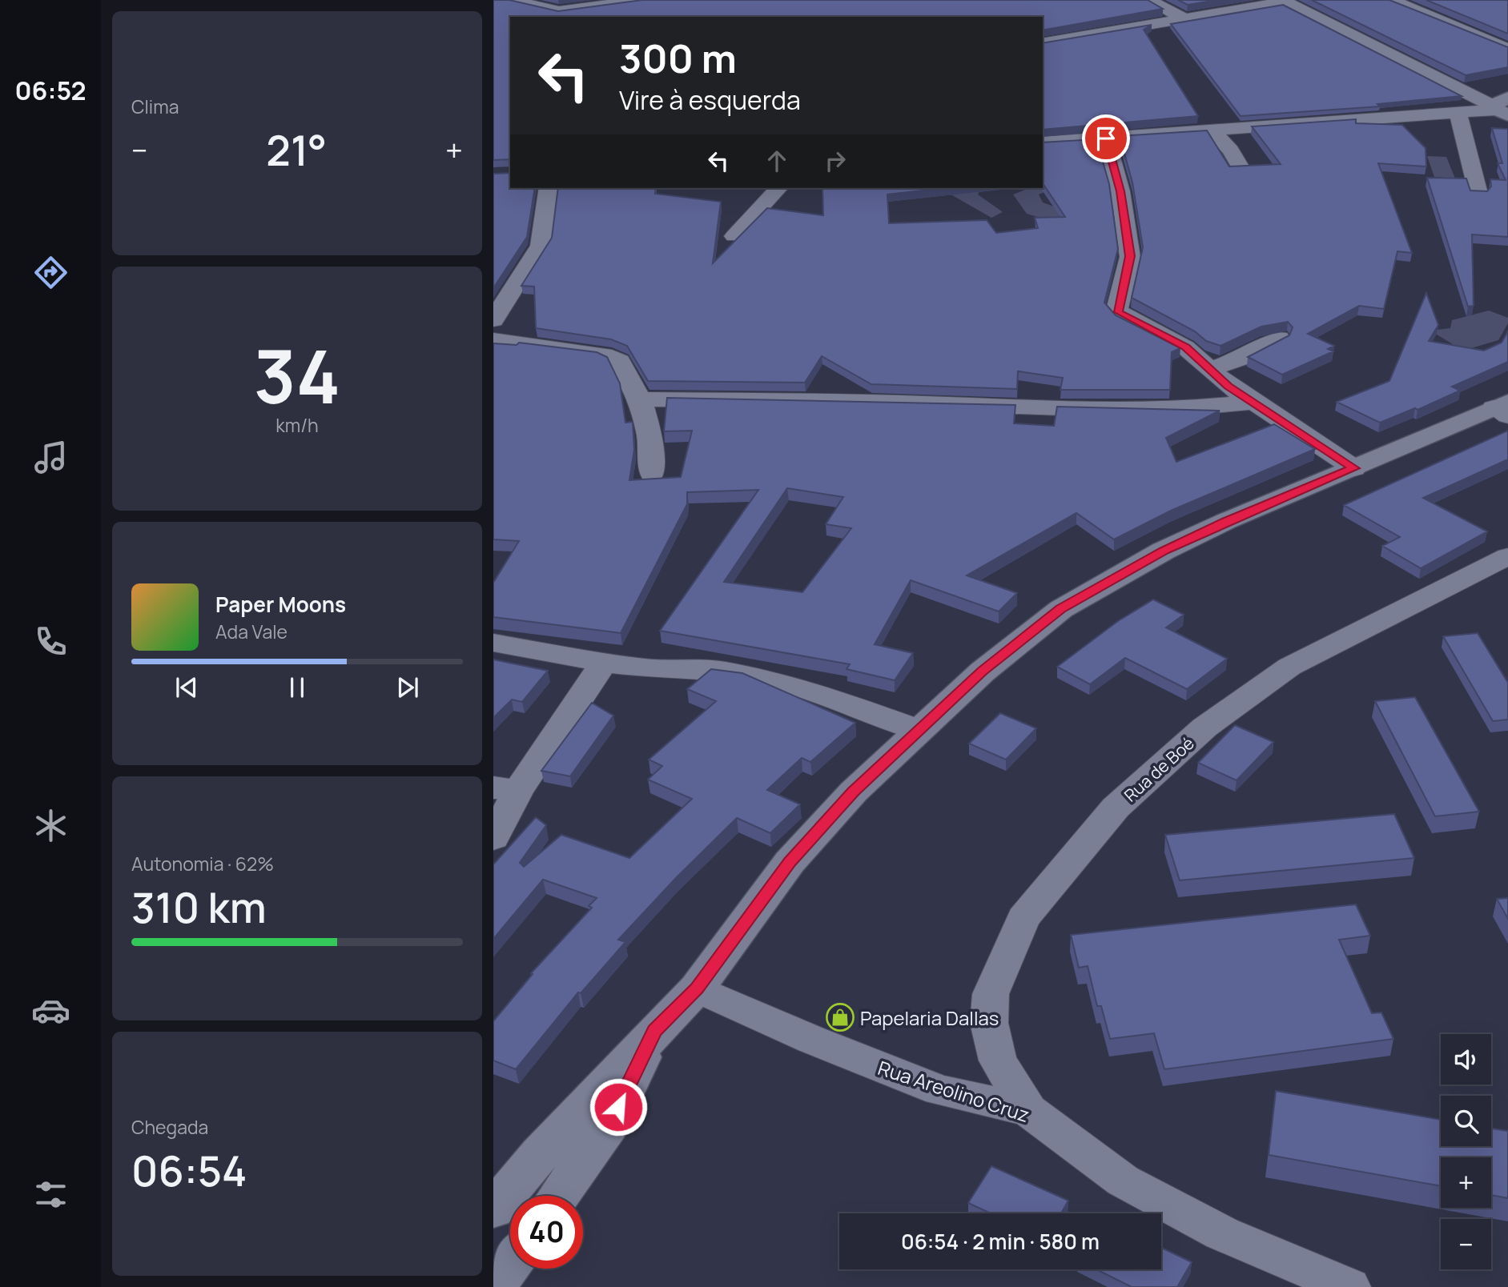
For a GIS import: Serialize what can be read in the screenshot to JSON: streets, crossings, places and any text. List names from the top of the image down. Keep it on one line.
{"streets":{"street":["Rua de Boé","Rua Areolino Cruz"]},"crossings":[["Rua de Boé","Rua Areolino Cruz"]],"places":{"shop":["Papelaria Dallas"]},"page":{"tabs":"06:52","tile":["Clima",["34","km/h"],["Autonomia · 62%","310 km"],["Chegada","06:54"]],"turn":["300 m","Vire à esquerda"],"heat":["−","21°","+"],"song":["Paper Moons","Ada Vale"],"map_buttons":["+","−"],"limit":"40","trip":"06:54 · 2 min · 580 m"}}
